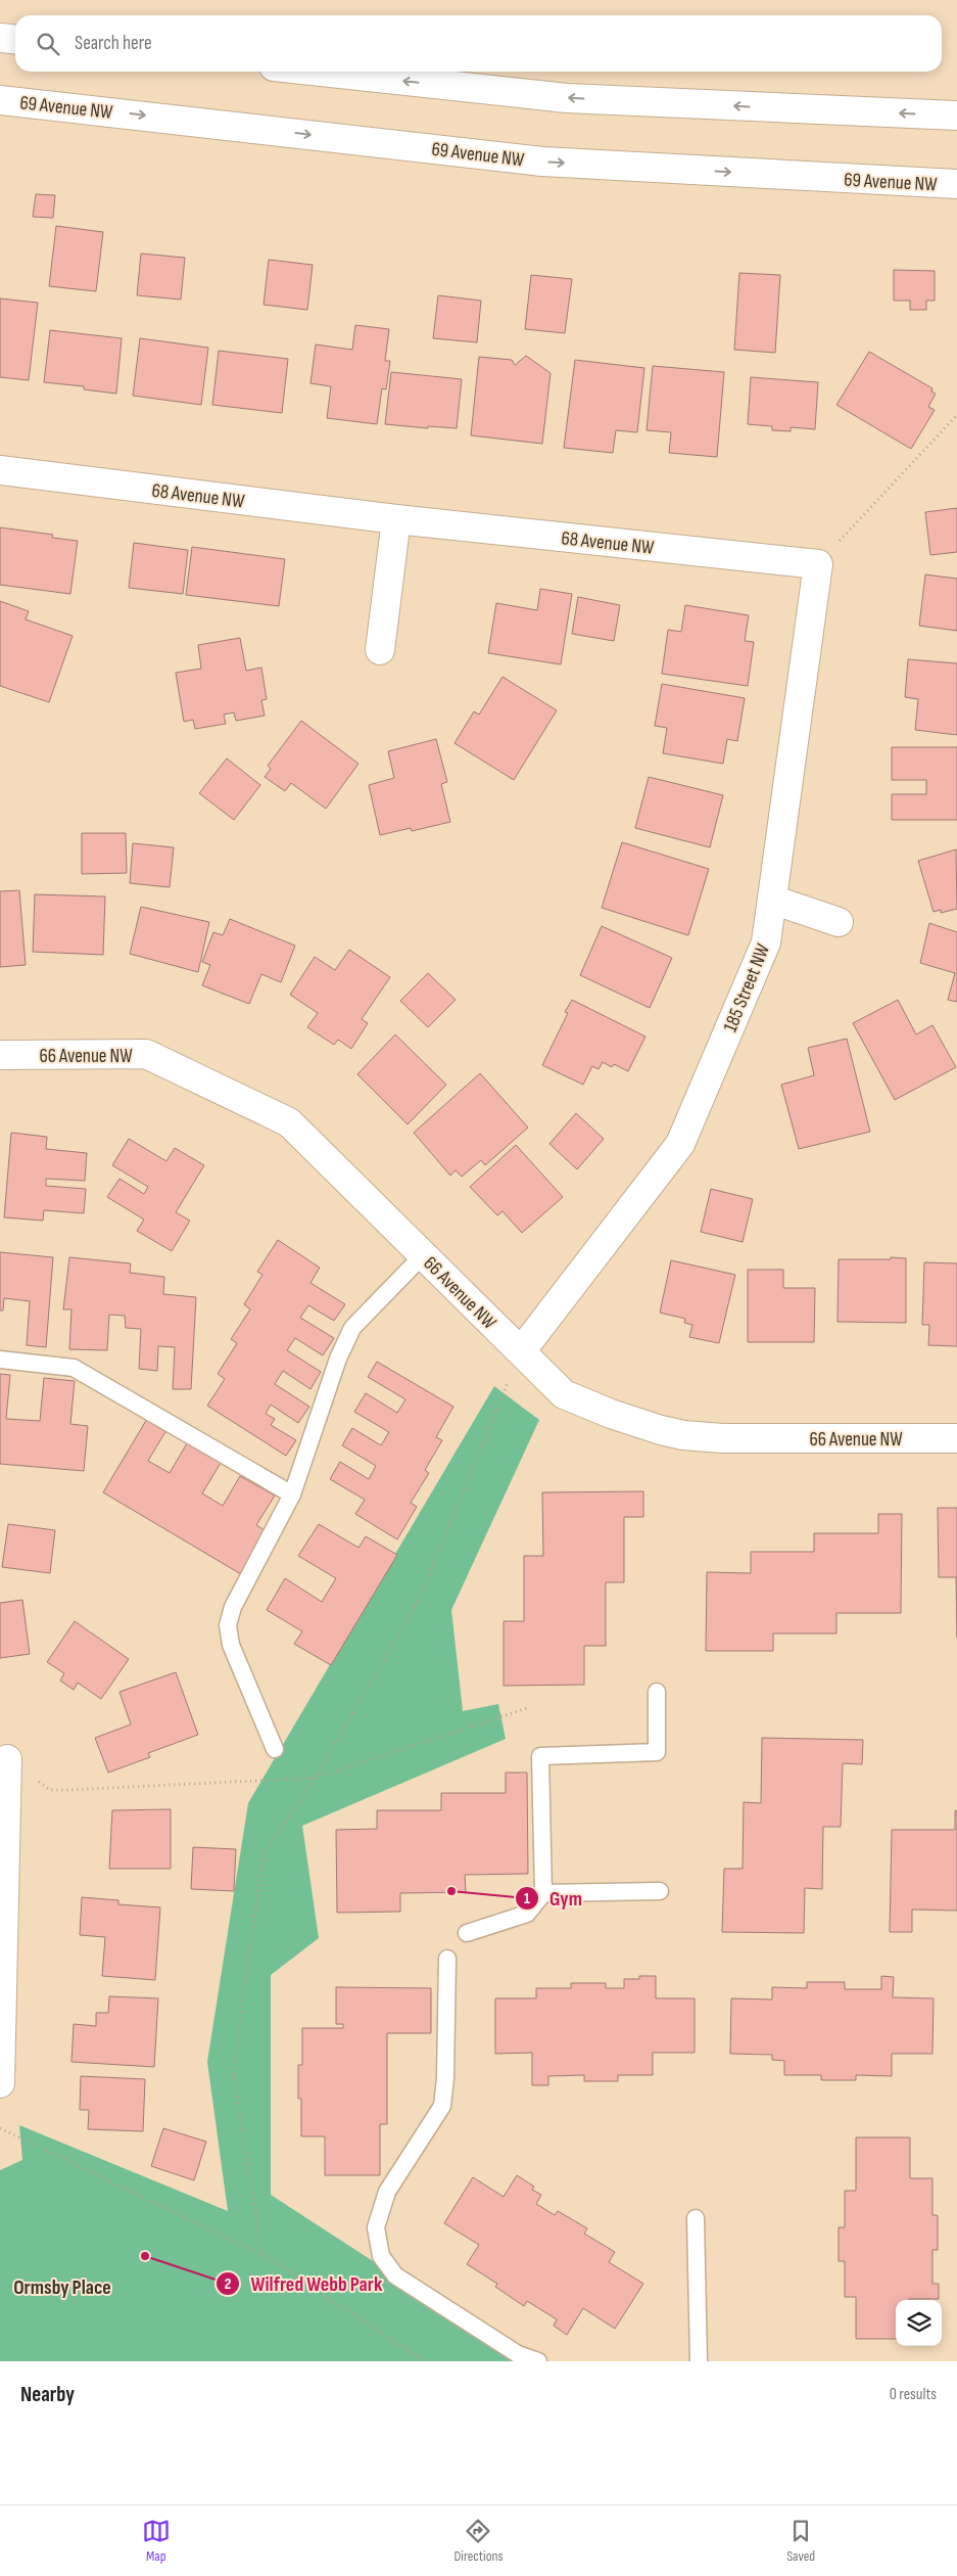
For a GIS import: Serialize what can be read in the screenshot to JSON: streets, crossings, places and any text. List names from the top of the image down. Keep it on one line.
{"streets":{"street":["69 Avenue NW","68 Avenue NW","185 Street NW","66 Avenue NW"]},"crossings":[["68 Avenue NW","185 Street NW"],["185 Street NW","66 Avenue NW"]],"districts":["Ormsby Place"],"places":["Gym","Wilfred Webb Park"],"page":{"search":"Search here","heading":["Nearby","0 results"],"nav":["Map","Directions","Saved"]}}
